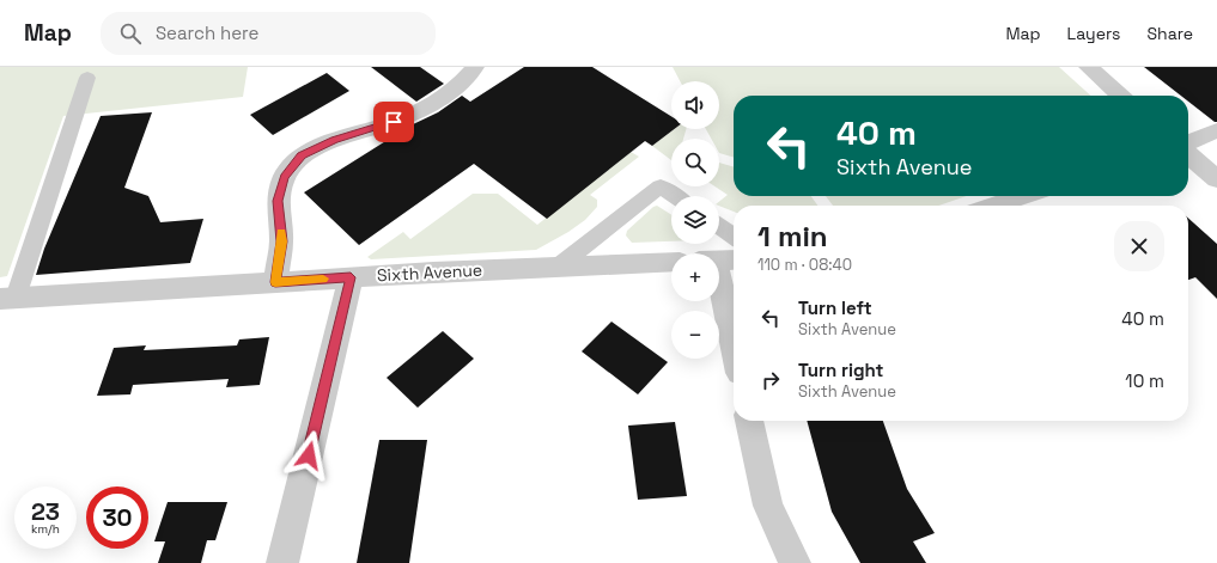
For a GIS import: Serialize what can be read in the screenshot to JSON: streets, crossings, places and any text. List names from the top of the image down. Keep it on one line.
{"streets":{"street":["Sixth Avenue"]},"page":{"header":"Map","search":"Search here","nav":["Map","Layers","Share"],"map_buttons":["+","−"],"turn":["40 m","Sixth Avenue"],"heading":["1 min","110 m · 08:40"],"list":[{"name":"Turn left","note":"Sixth Avenue","value":"40 m"},{"name":"Turn right","note":"Sixth Avenue","value":"10 m"}],"speed":"23 km/h","limit":"30"}}
